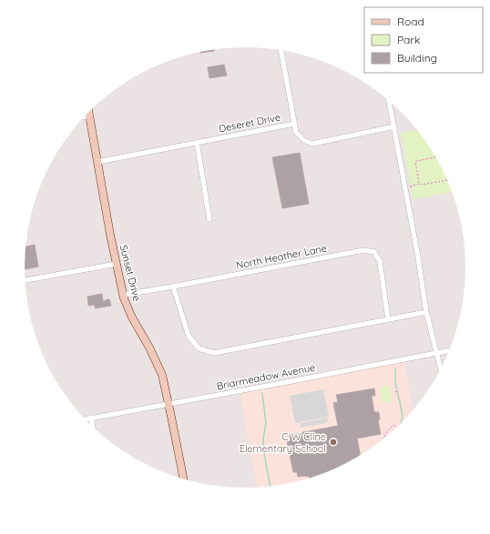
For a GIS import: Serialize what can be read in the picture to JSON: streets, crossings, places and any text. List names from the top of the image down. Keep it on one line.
{"streets":{"street":["Deseret Drive","North Heather Lane","Sunset Drive","Briarmeadow Avenue"]},"crossings":[["Deseret Drive","Sunset Drive"],["North Heather Lane","Sunset Drive"],["Sunset Drive","Briarmeadow Avenue"]],"places":["C W Cline Elementary School"],"legend":["Road","Park","Building"]}
